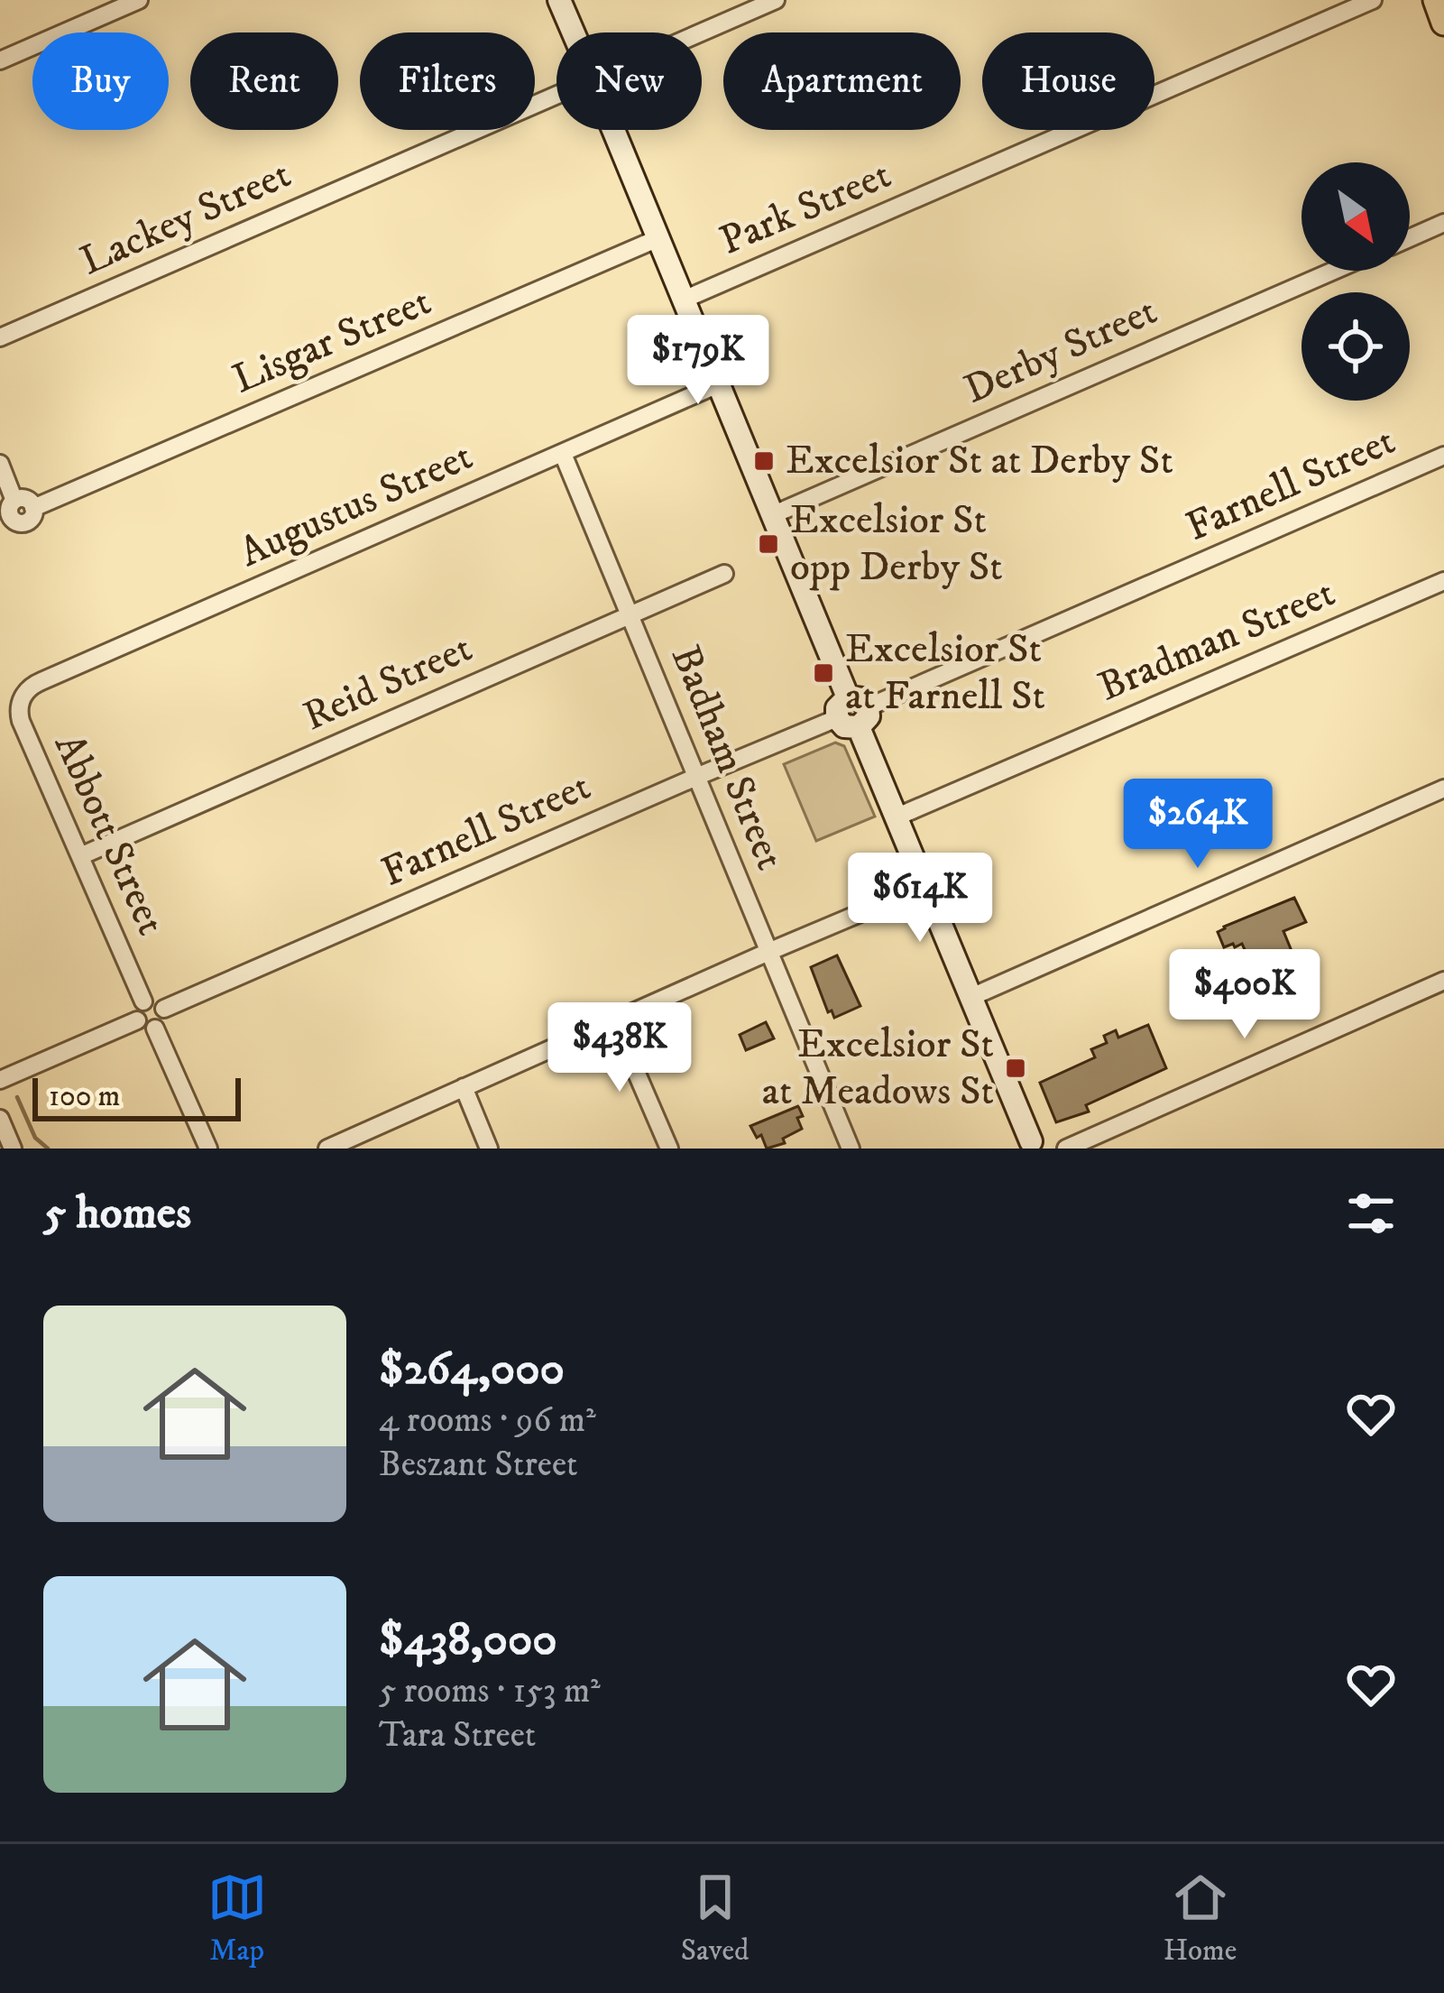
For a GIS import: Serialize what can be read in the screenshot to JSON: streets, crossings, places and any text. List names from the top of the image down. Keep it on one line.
{"streets":{"street":["Park Street","Lackey Street","Lisgar Street","Derby Street","Farnell Street","Augustus Street","Bradman Street","Reid Street","Badham Street","Abbott Street"]},"crossings":[["Farnell Street","Badham Street"],["Farnell Street","Abbott Street"],["Augustus Street","Badham Street"],["Augustus Street","Abbott Street"],["Reid Street","Badham Street"],["Reid Street","Abbott Street"]],"places":{"transit":["Excelsior St at Derby St","Excelsior St opp Derby St","Excelsior St at Farnell St","Excelsior St at Meadows St"]},"scale_bar":"100 m","north":"bottom right","page":{"chip":["Buy","Rent","Filters","New","Apartment","House"],"price":["$179K","$264K","$614K","$400K","$438K"],"scale":"100 m","heading":"5 homes","list":[{"name":"$264,000","note":"4 rooms · 96 m² · Beszant Street"},{"name":"$438,000","note":"5 rooms · 153 m² · Tara Street"}],"tabs":["Map","Saved","Home"]}}
